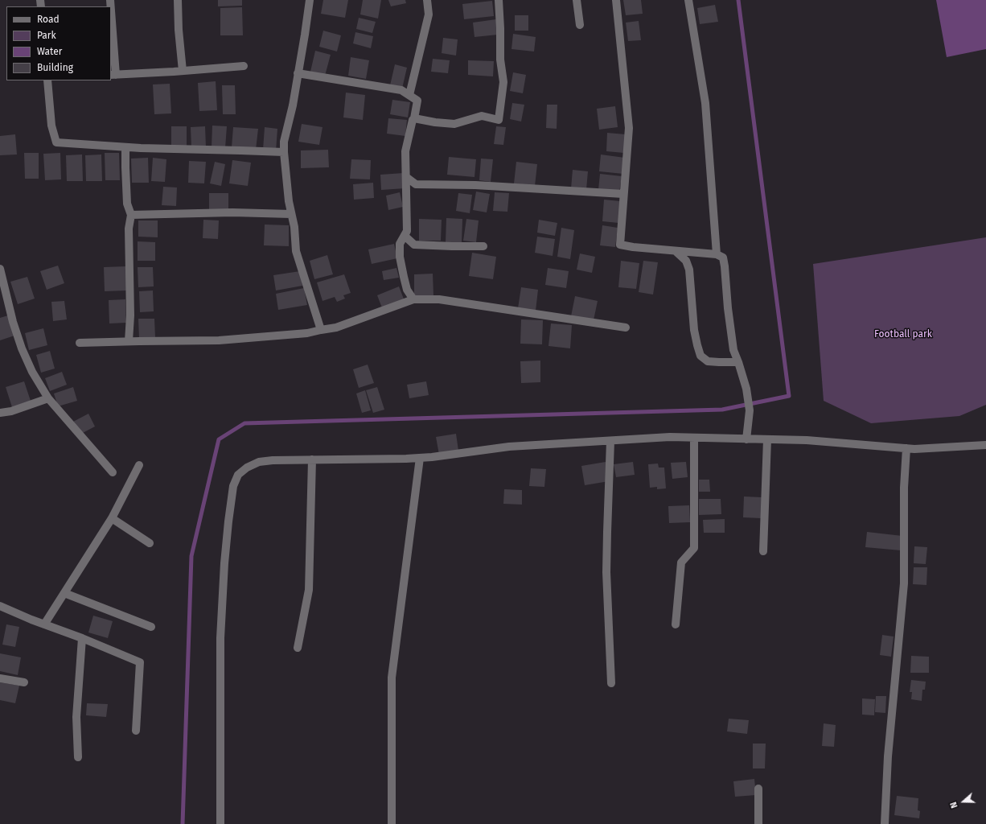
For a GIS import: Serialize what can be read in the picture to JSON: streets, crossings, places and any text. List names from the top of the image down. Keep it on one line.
{"parks":["Football park"],"legend":["Road","Park","Water","Building"],"north":"left"}
